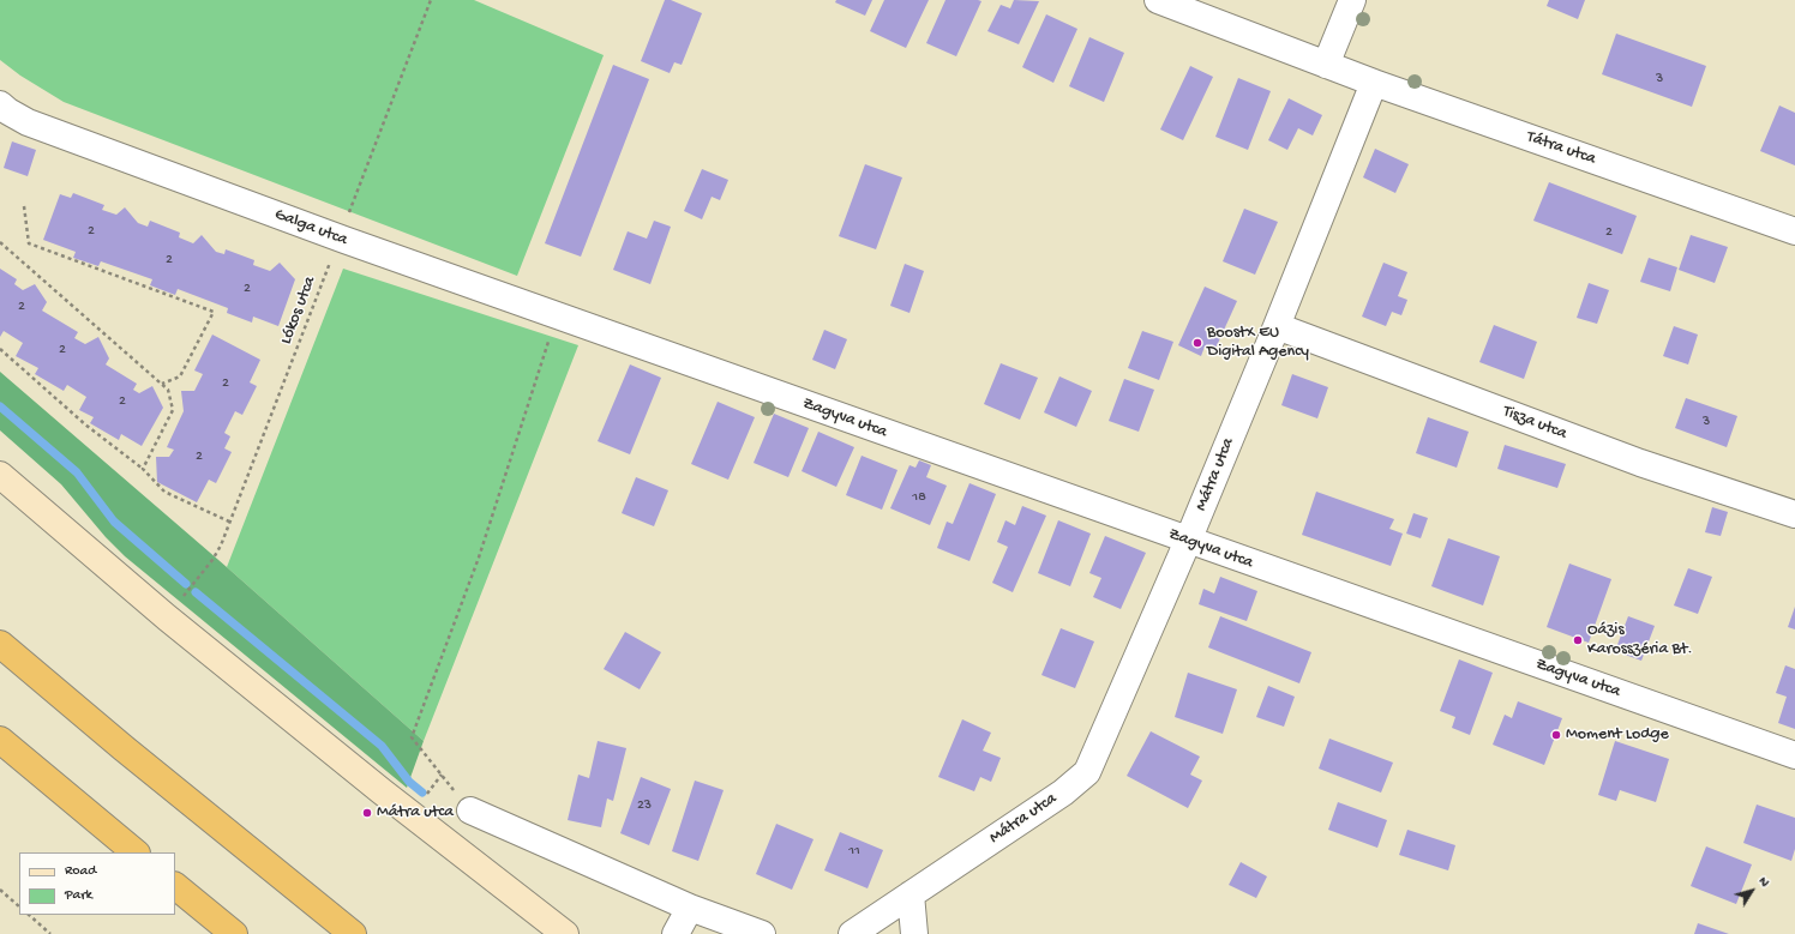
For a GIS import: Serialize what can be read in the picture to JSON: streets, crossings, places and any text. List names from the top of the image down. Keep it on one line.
{"streets":{"street":["Tátra utca","Galga utca","Zagyva utca","Tisza utca","Mátra utca"],"path":["Lókos utca"]},"crossings":[["Tátra utca","Mátra utca"],["Galga utca","Lókos utca"],["Galga utca","Zagyva utca"],["Zagyva utca","Mátra utca"],["Tisza utca","Mátra utca"]],"places":["BoostX EU Digital Agency","Oázis Karosszéria Bt.","Moment Lodge","Mátra utca"],"house_numbers":["3","2","2","2","2","2","2","2","2","3","2","18","23","11"],"legend":["Road","Park"],"north":"top right"}
